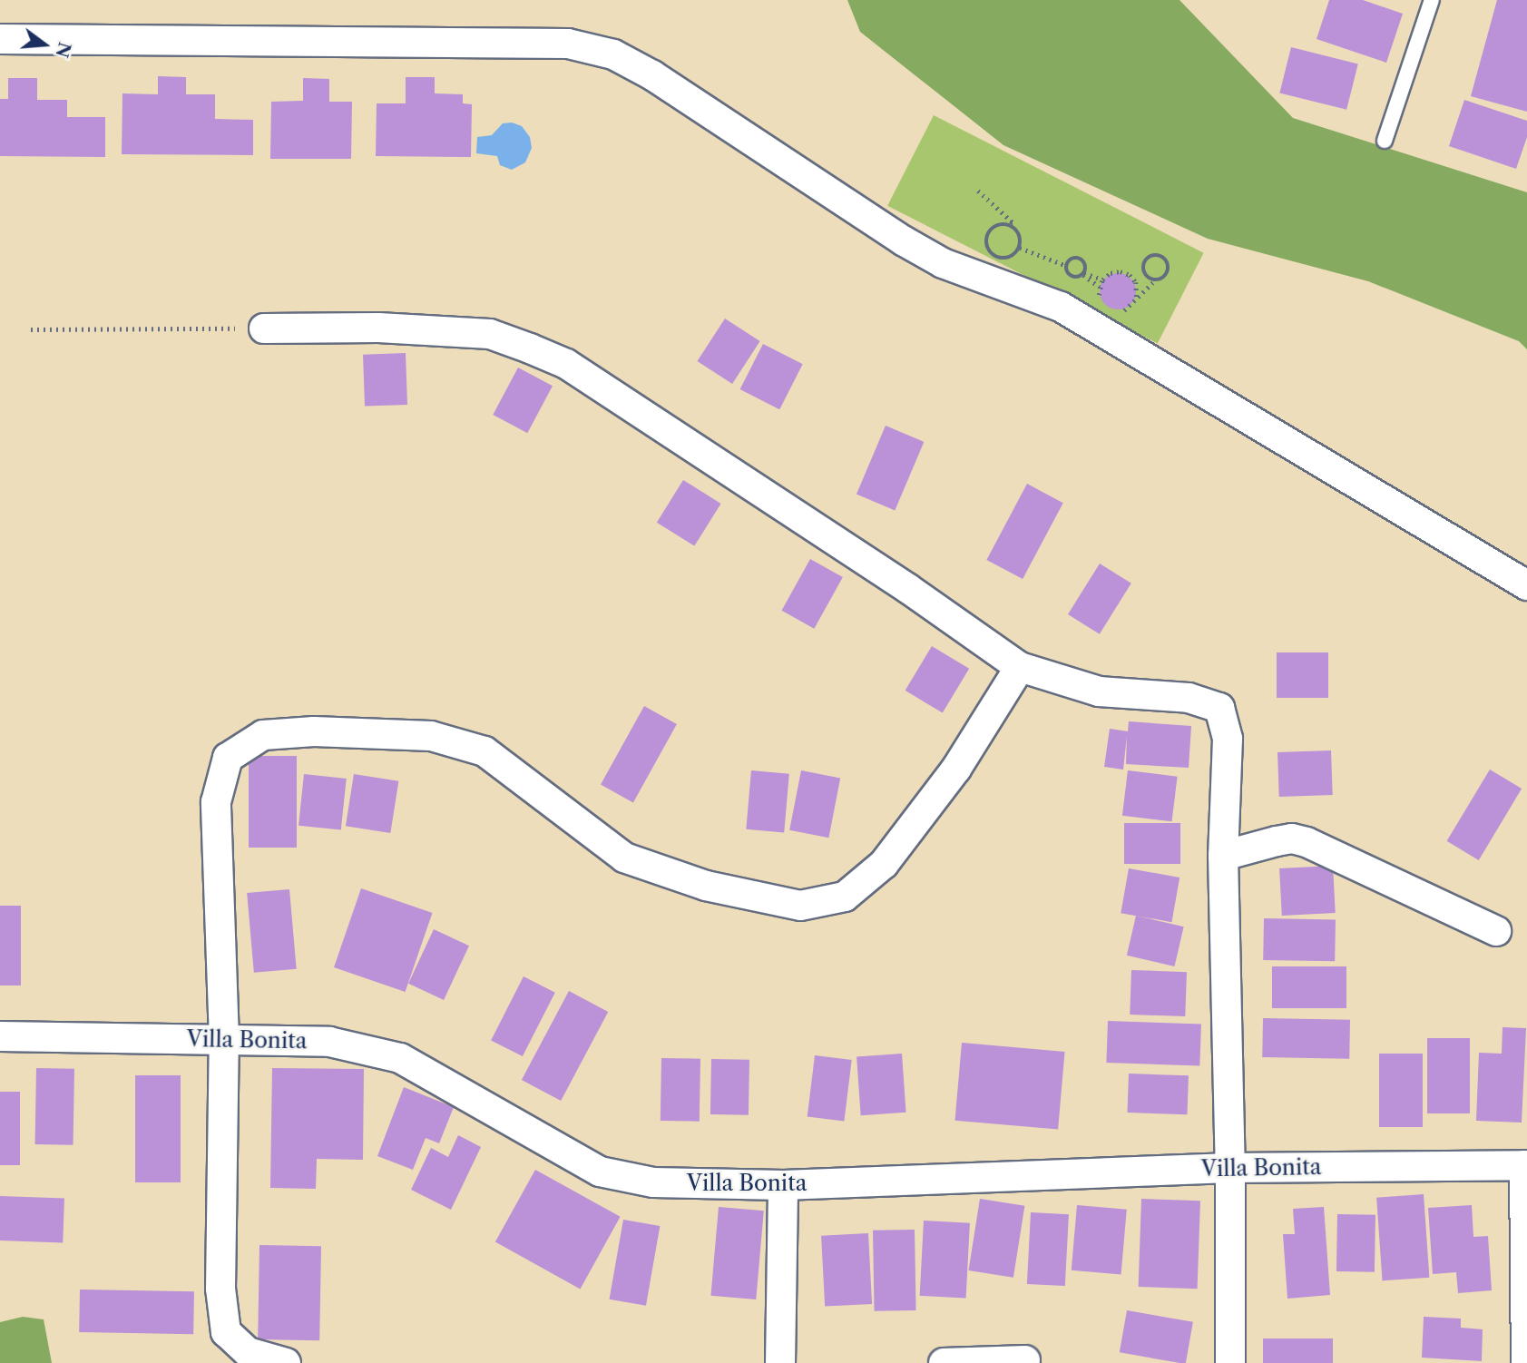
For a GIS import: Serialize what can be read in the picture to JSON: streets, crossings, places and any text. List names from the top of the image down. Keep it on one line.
{"streets":{"street":["Villa Bonita"]},"north":"right"}
